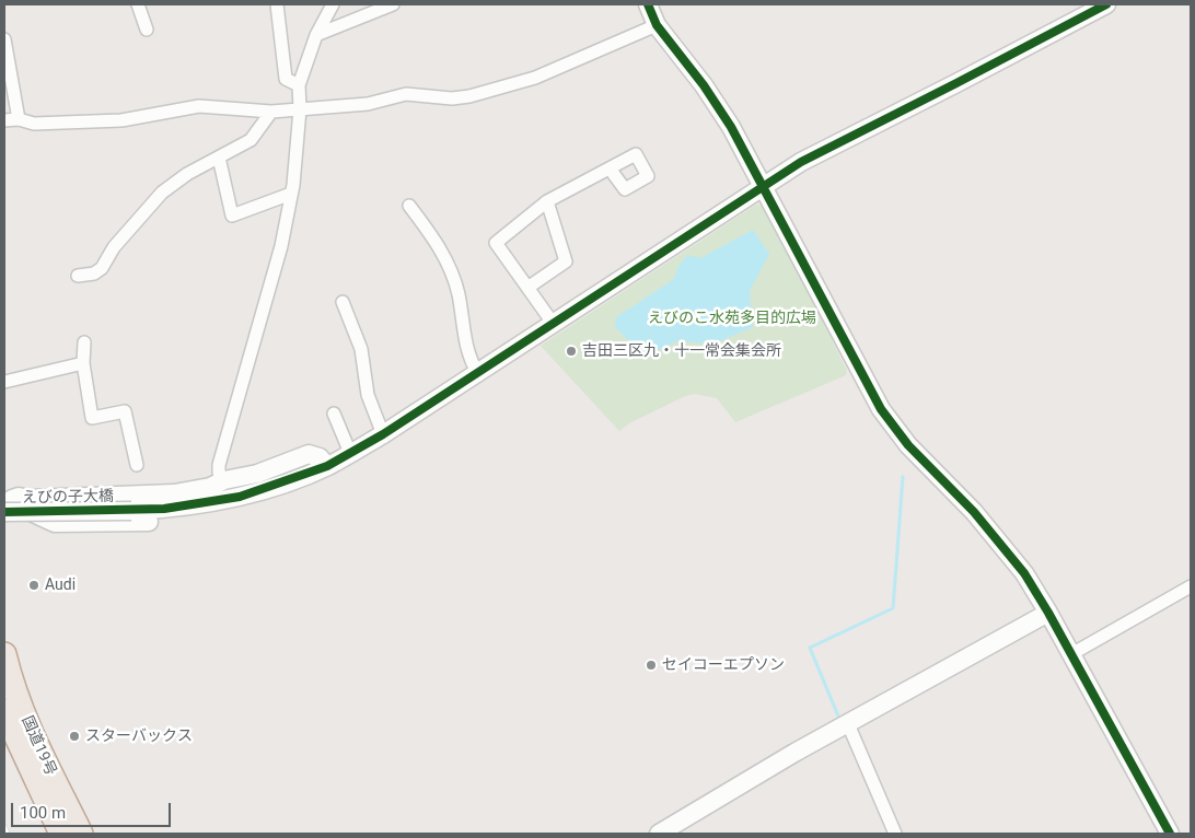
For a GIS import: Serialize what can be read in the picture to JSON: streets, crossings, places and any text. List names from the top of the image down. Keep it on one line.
{"streets":{"highway":["国道19号"],"street":["えびの子大橋"]},"parks":["えびのこ水苑多目的広場"],"places":["吉田三区九・十一常会集会所","Audi","セイコーエプソン","スターバックス"],"scale_bar":"100 m"}
